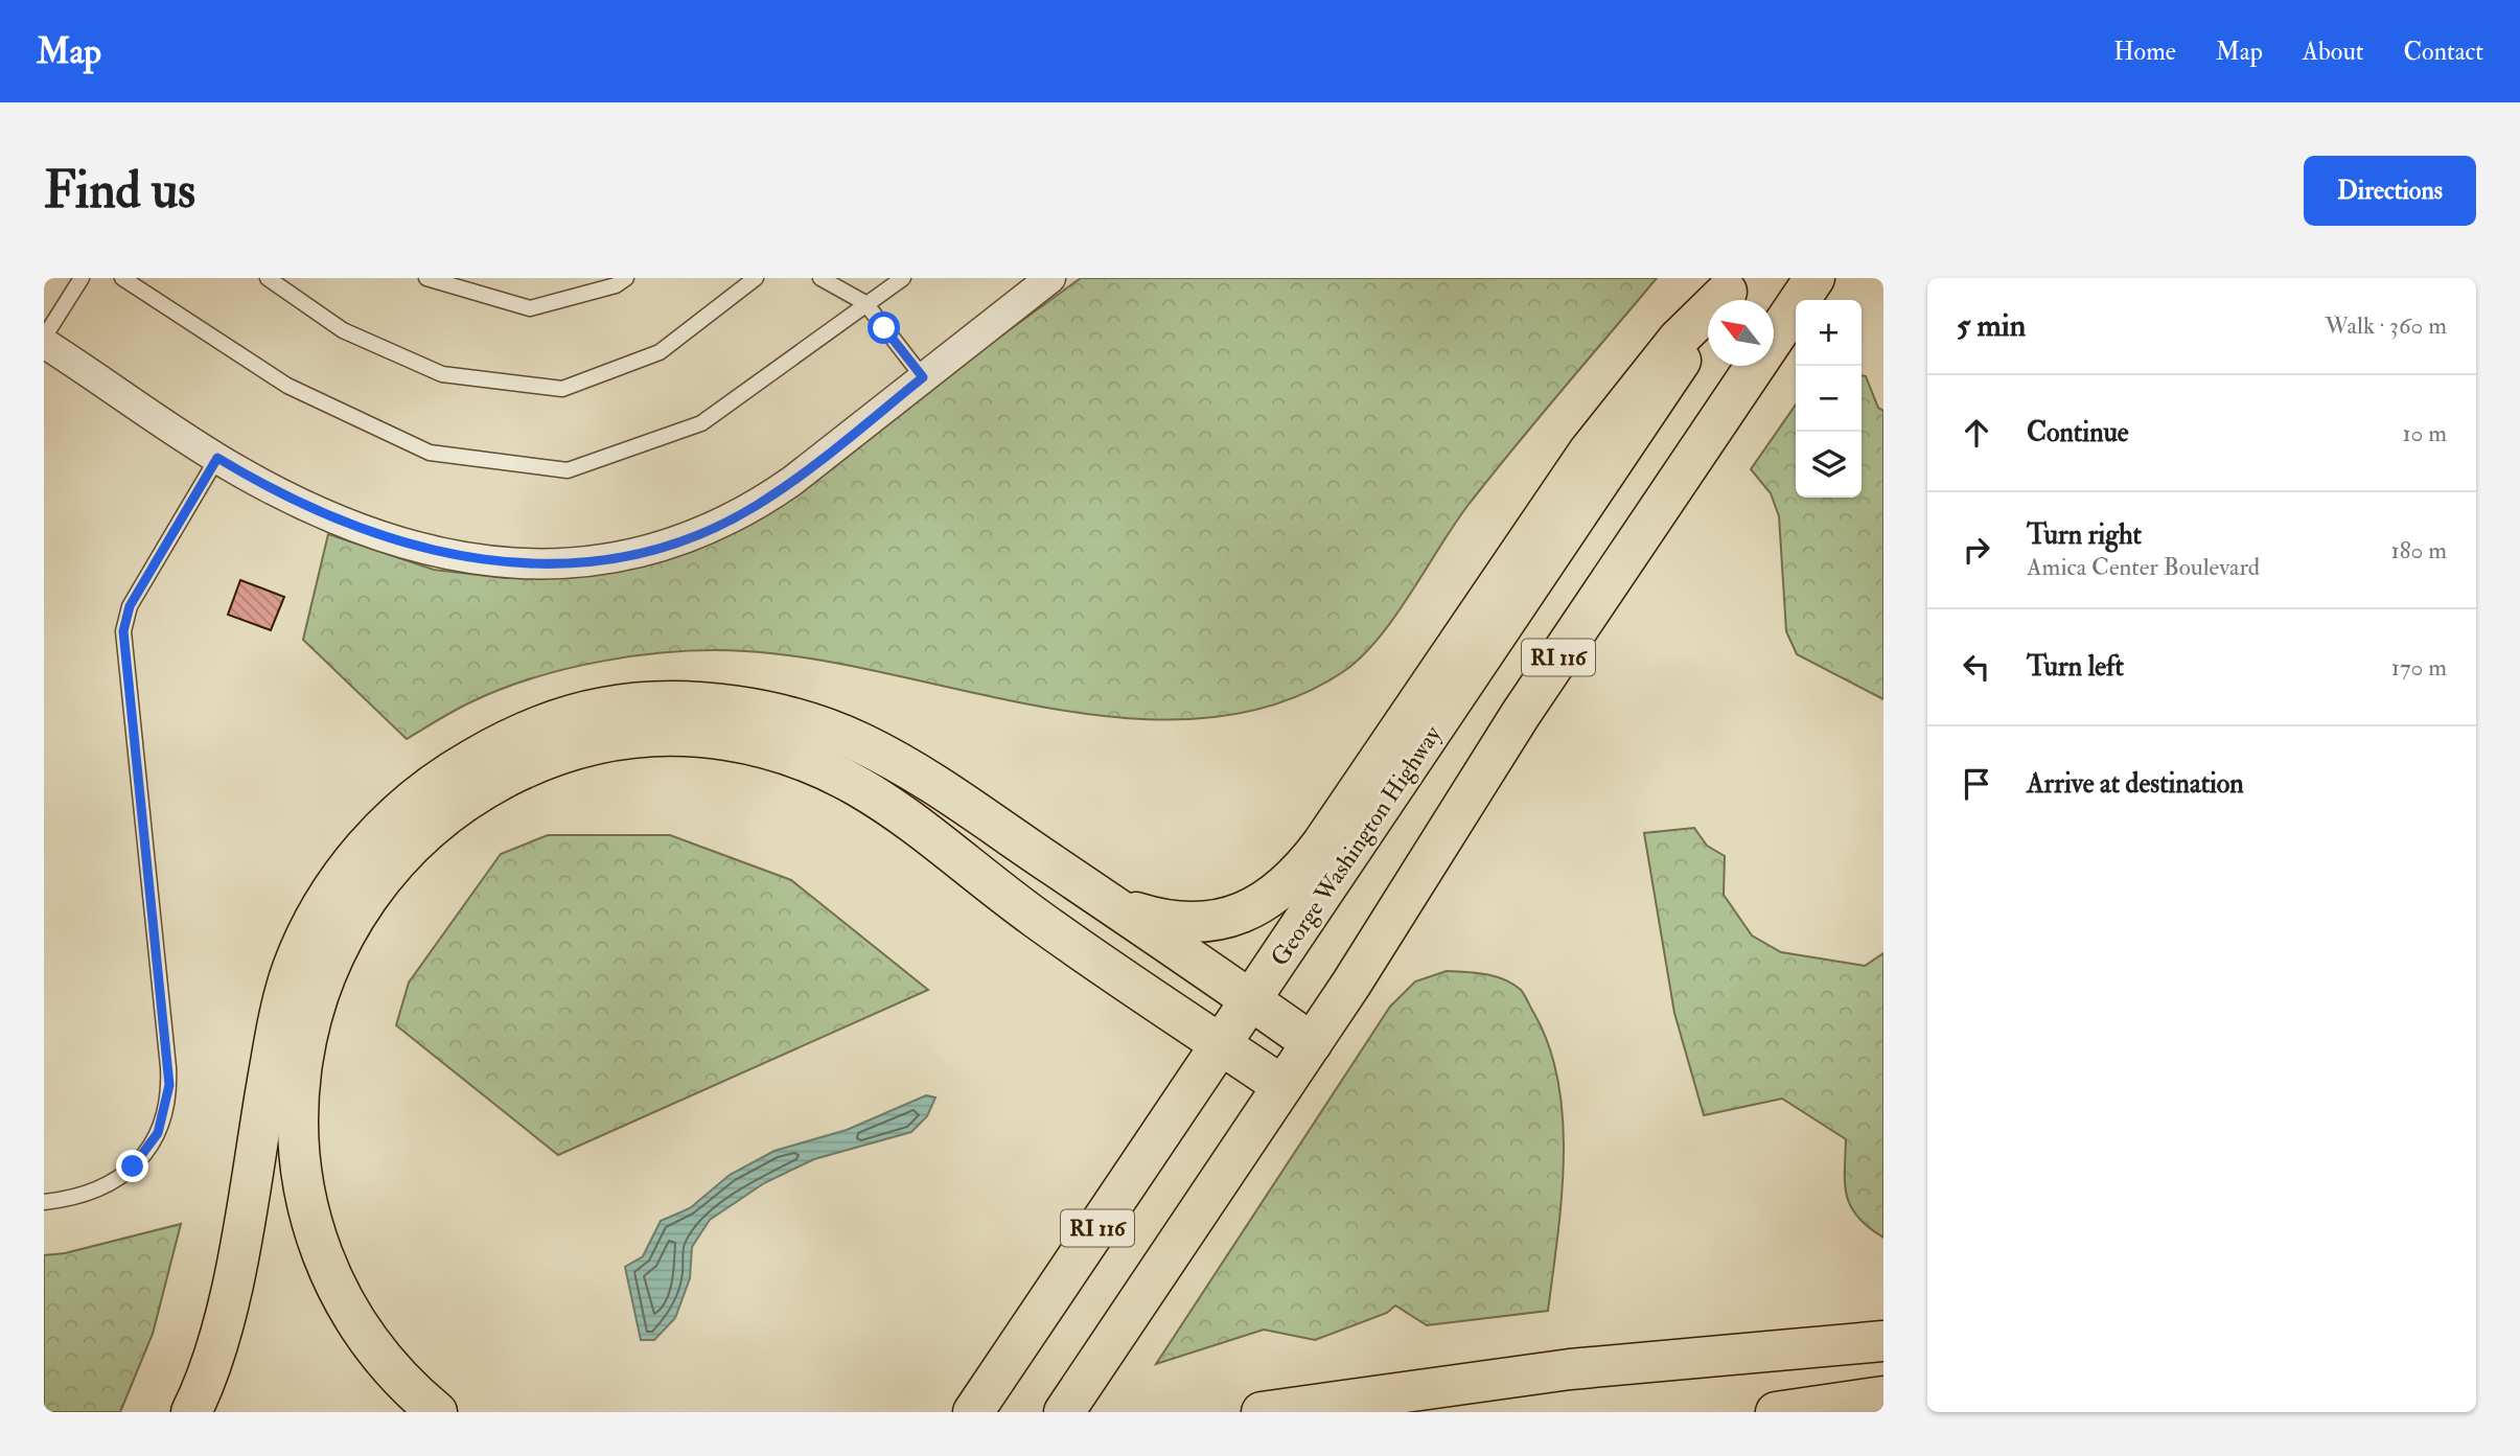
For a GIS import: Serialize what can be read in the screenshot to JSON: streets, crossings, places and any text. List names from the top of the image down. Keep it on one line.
{"streets":{"main road":["RI 116","George Washington Highway"]},"north":"top left","page":{"header":"Map","nav":["Home","Map","About","Contact"],"buttons":"Directions","title":"Find us","heading":["5 min","Walk · 360 m"],"map_buttons":["+","−"],"list":[["Continue","10 m"],["Turn right","Amica Center Boulevard","180 m"],["Turn left","170 m"],"Arrive at destination"]}}
